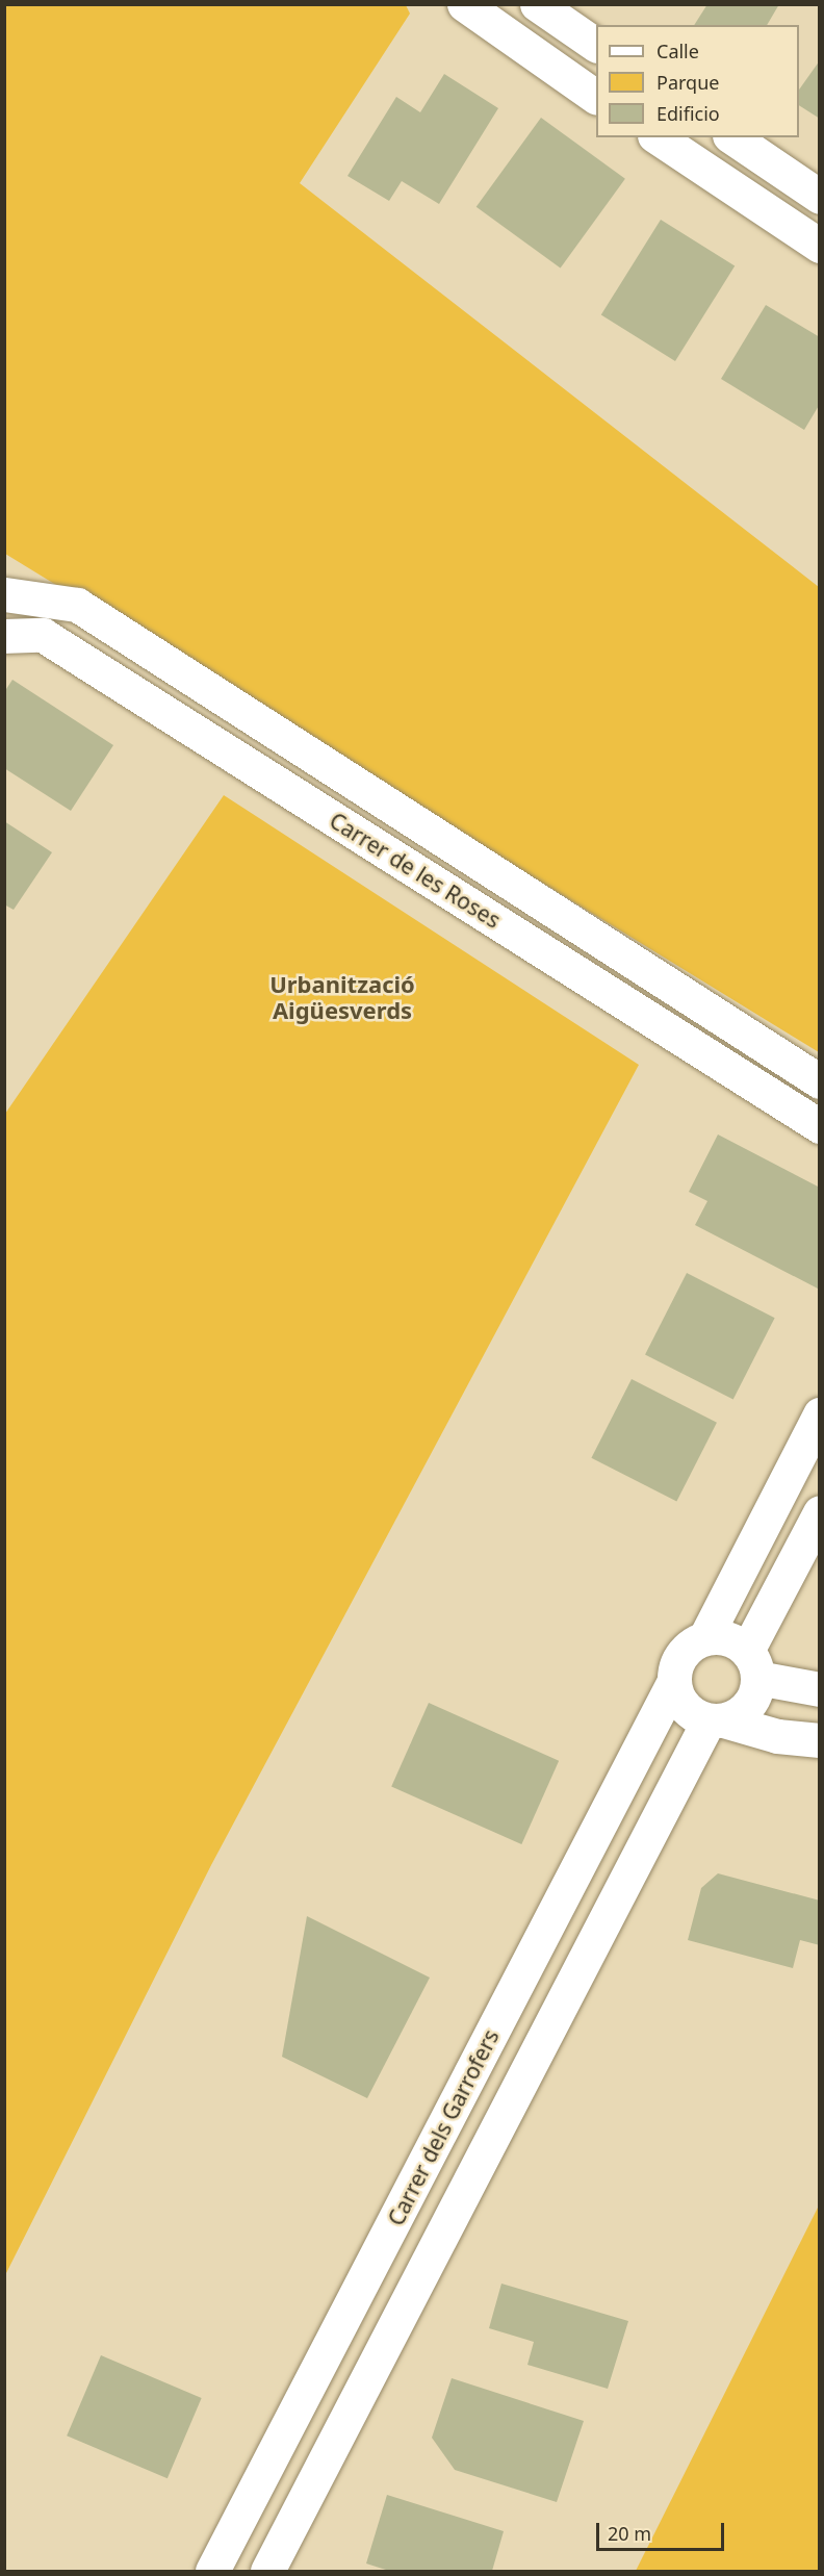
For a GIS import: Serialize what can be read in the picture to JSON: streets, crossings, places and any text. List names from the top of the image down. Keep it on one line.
{"streets":{"street":["Carrer de les Roses","Carrer dels Garrofers"]},"districts":["Urbanització Aigüesverds"],"legend":["Calle","Parque","Edificio"],"scale_bar":"20 m"}
